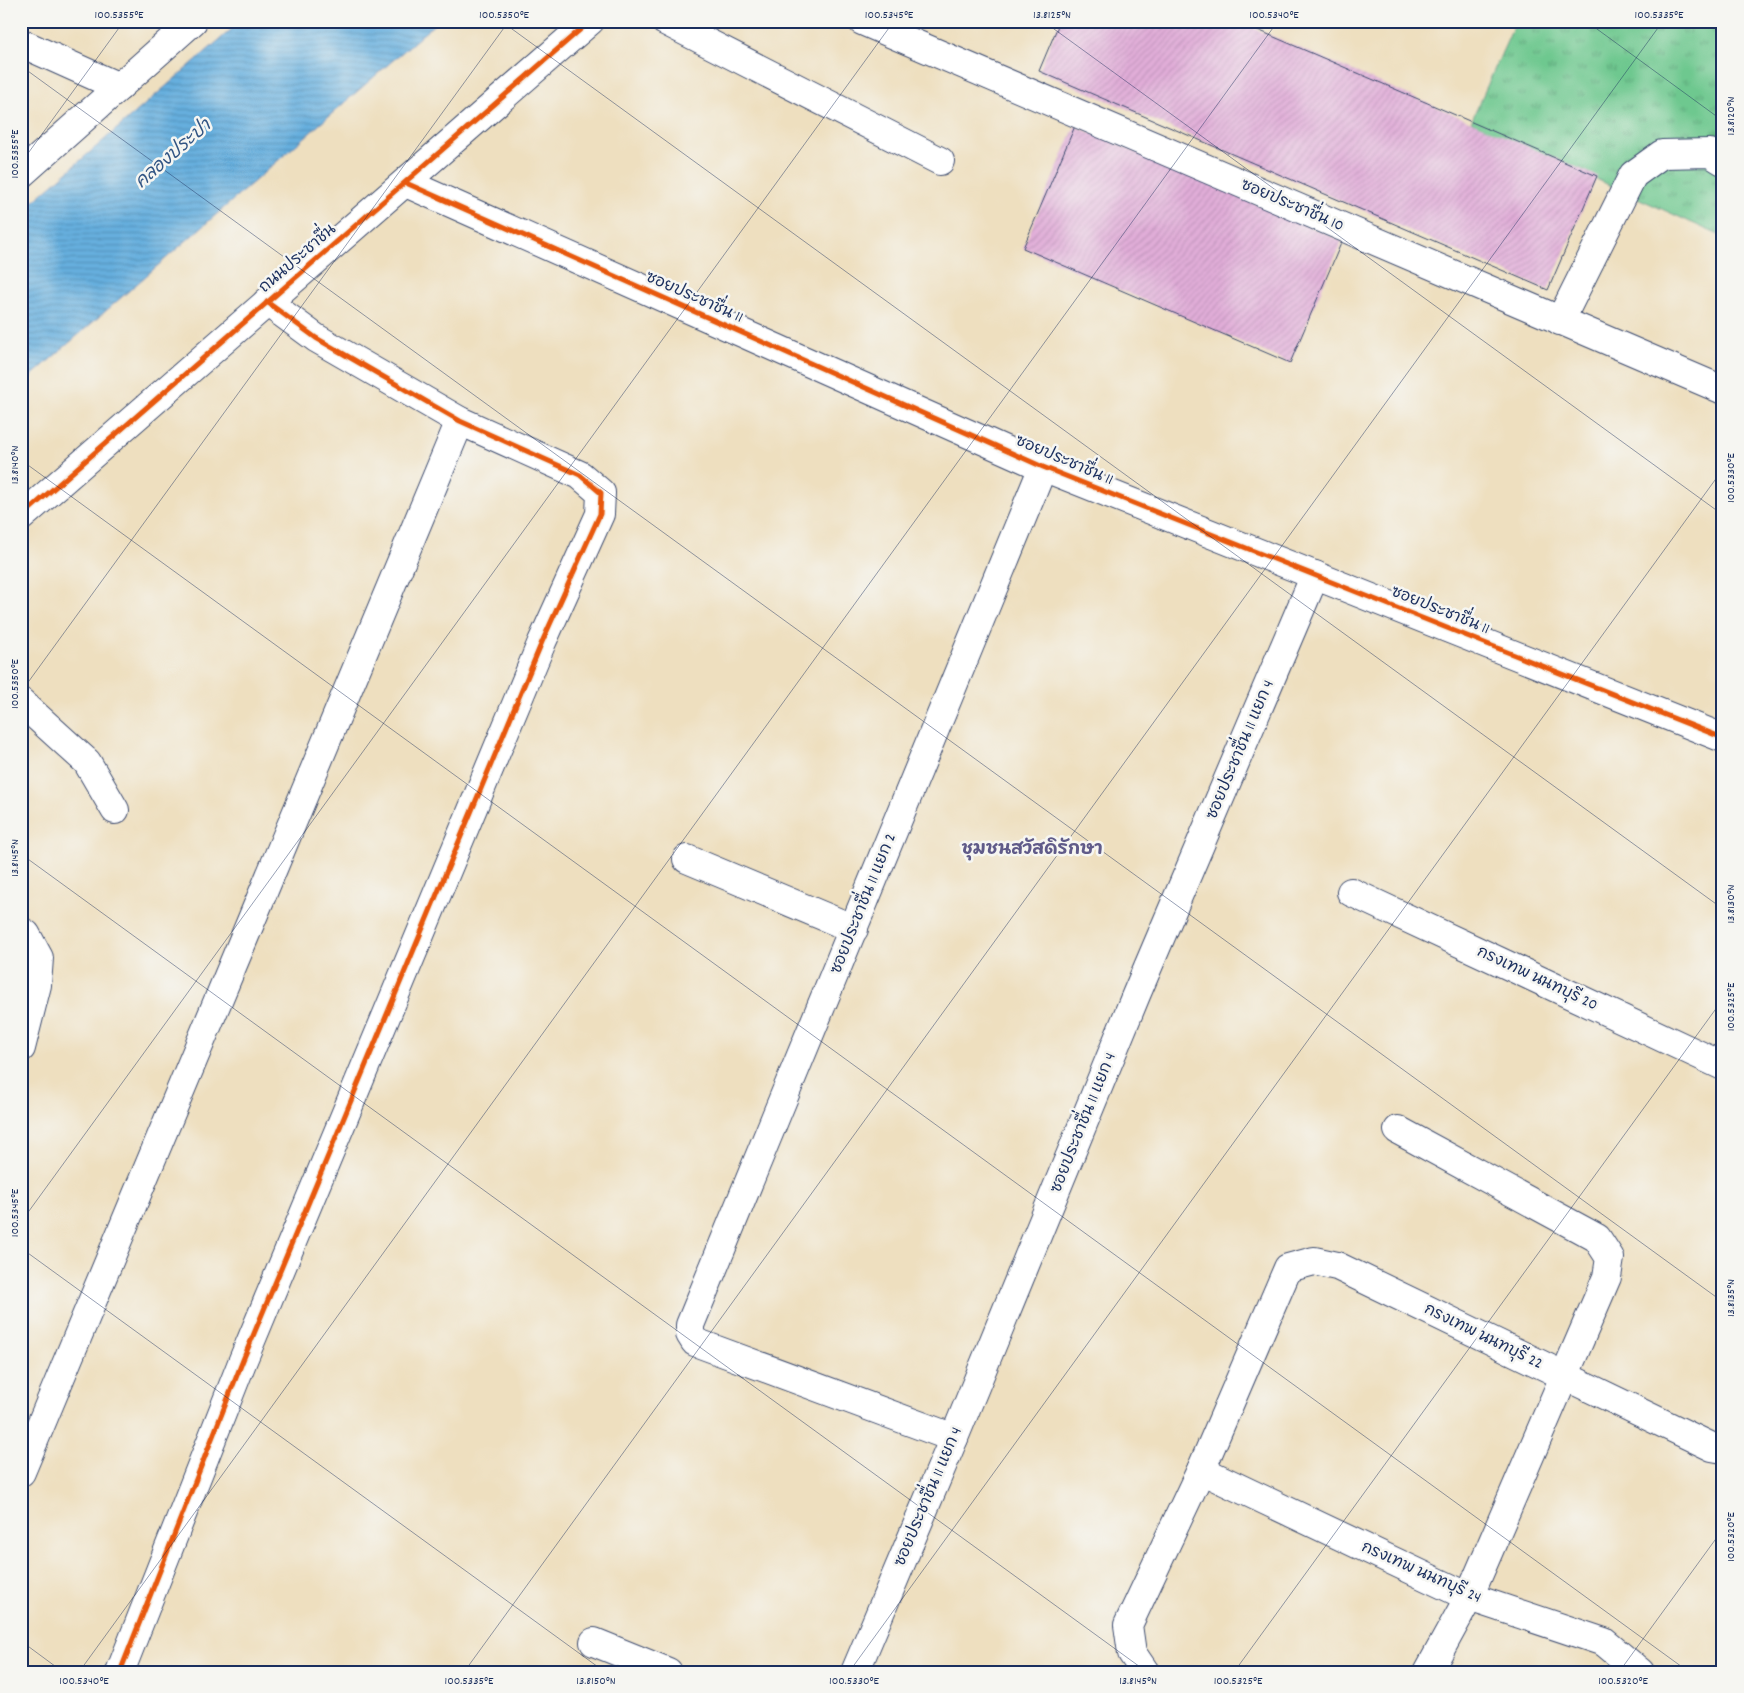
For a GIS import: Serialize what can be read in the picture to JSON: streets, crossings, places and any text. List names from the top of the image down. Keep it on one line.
{"streets":{"street":["ซอยประชาชื่น 10","ถนนประชาชื่น","ซอยประชาชื่น 11","ซอยประชาชื่น 11 แยก 4","ซอยประชาชื่น 11 แยก 2","กรงเทพ นนทบุรี 20","กรงเทพ นนทบุรี 22","กรงเทพ นนทบุรี 24"]},"crossings":[["ถนนประชาชื่น","ซอยประชาชื่น 11"],["ซอยประชาชื่น 11","ซอยประชาชื่น 11 แยก 4"],["ซอยประชาชื่น 11","ซอยประชาชื่น 11 แยก 2"],["ซอยประชาชื่น 11 แยก 4","ซอยประชาชื่น 11 แยก 2"],["กรงเทพ นนทบุรี 22","กรงเทพ นนทบุรี 24"]],"districts":["ชุมชนสวัสดิรักษา"],"water":["คลองประปา"],"coordinates":["100.5355°E","100.5350°E","100.5345°E","13.8125°N","100.5340°E","100.5335°E","13.8120°N","13.8140°N","100.5330°E","13.8145°N","13.8130°N","100.5325°E","13.8135°N","100.5320°E","13.8150°N"]}
